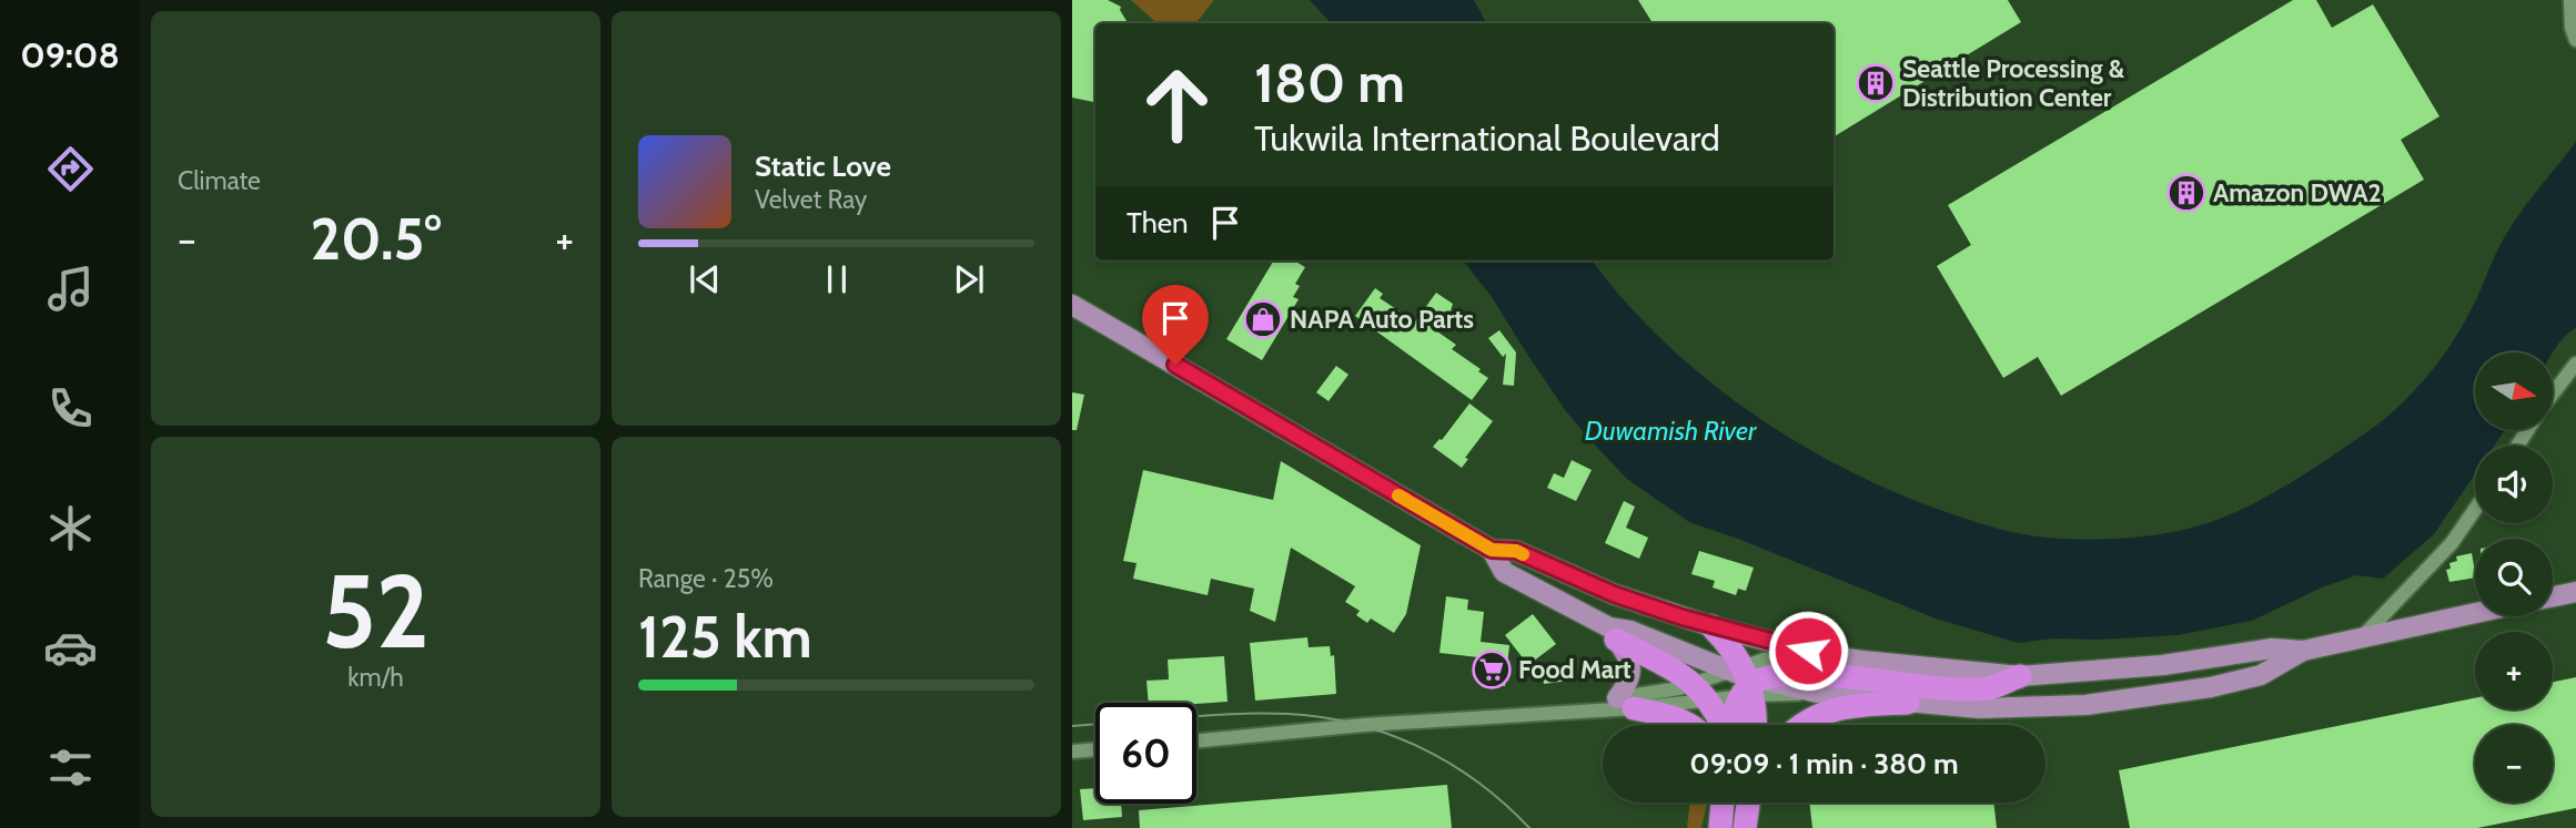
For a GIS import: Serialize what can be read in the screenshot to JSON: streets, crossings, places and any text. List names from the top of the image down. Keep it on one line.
{"water":["Duwamish River"],"places":{"building":["Seattle Processing & Distribution Center","Amazon DWA2"],"shop":["NAPA Auto Parts"],"supermarket":["Food Mart"]},"north":"right","page":{"tabs":"09:08","tile":["Climate",["52","km/h"],["Range · 25%","125 km"]],"turn":["180 m","Tukwila International Boulevard"],"song":["Static Love","Velvet Ray"],"then":"Then","heat":["−","20.5°","+"],"map_buttons":["+","−"],"limit":"60","trip":"09:09 · 1 min · 380 m"}}
